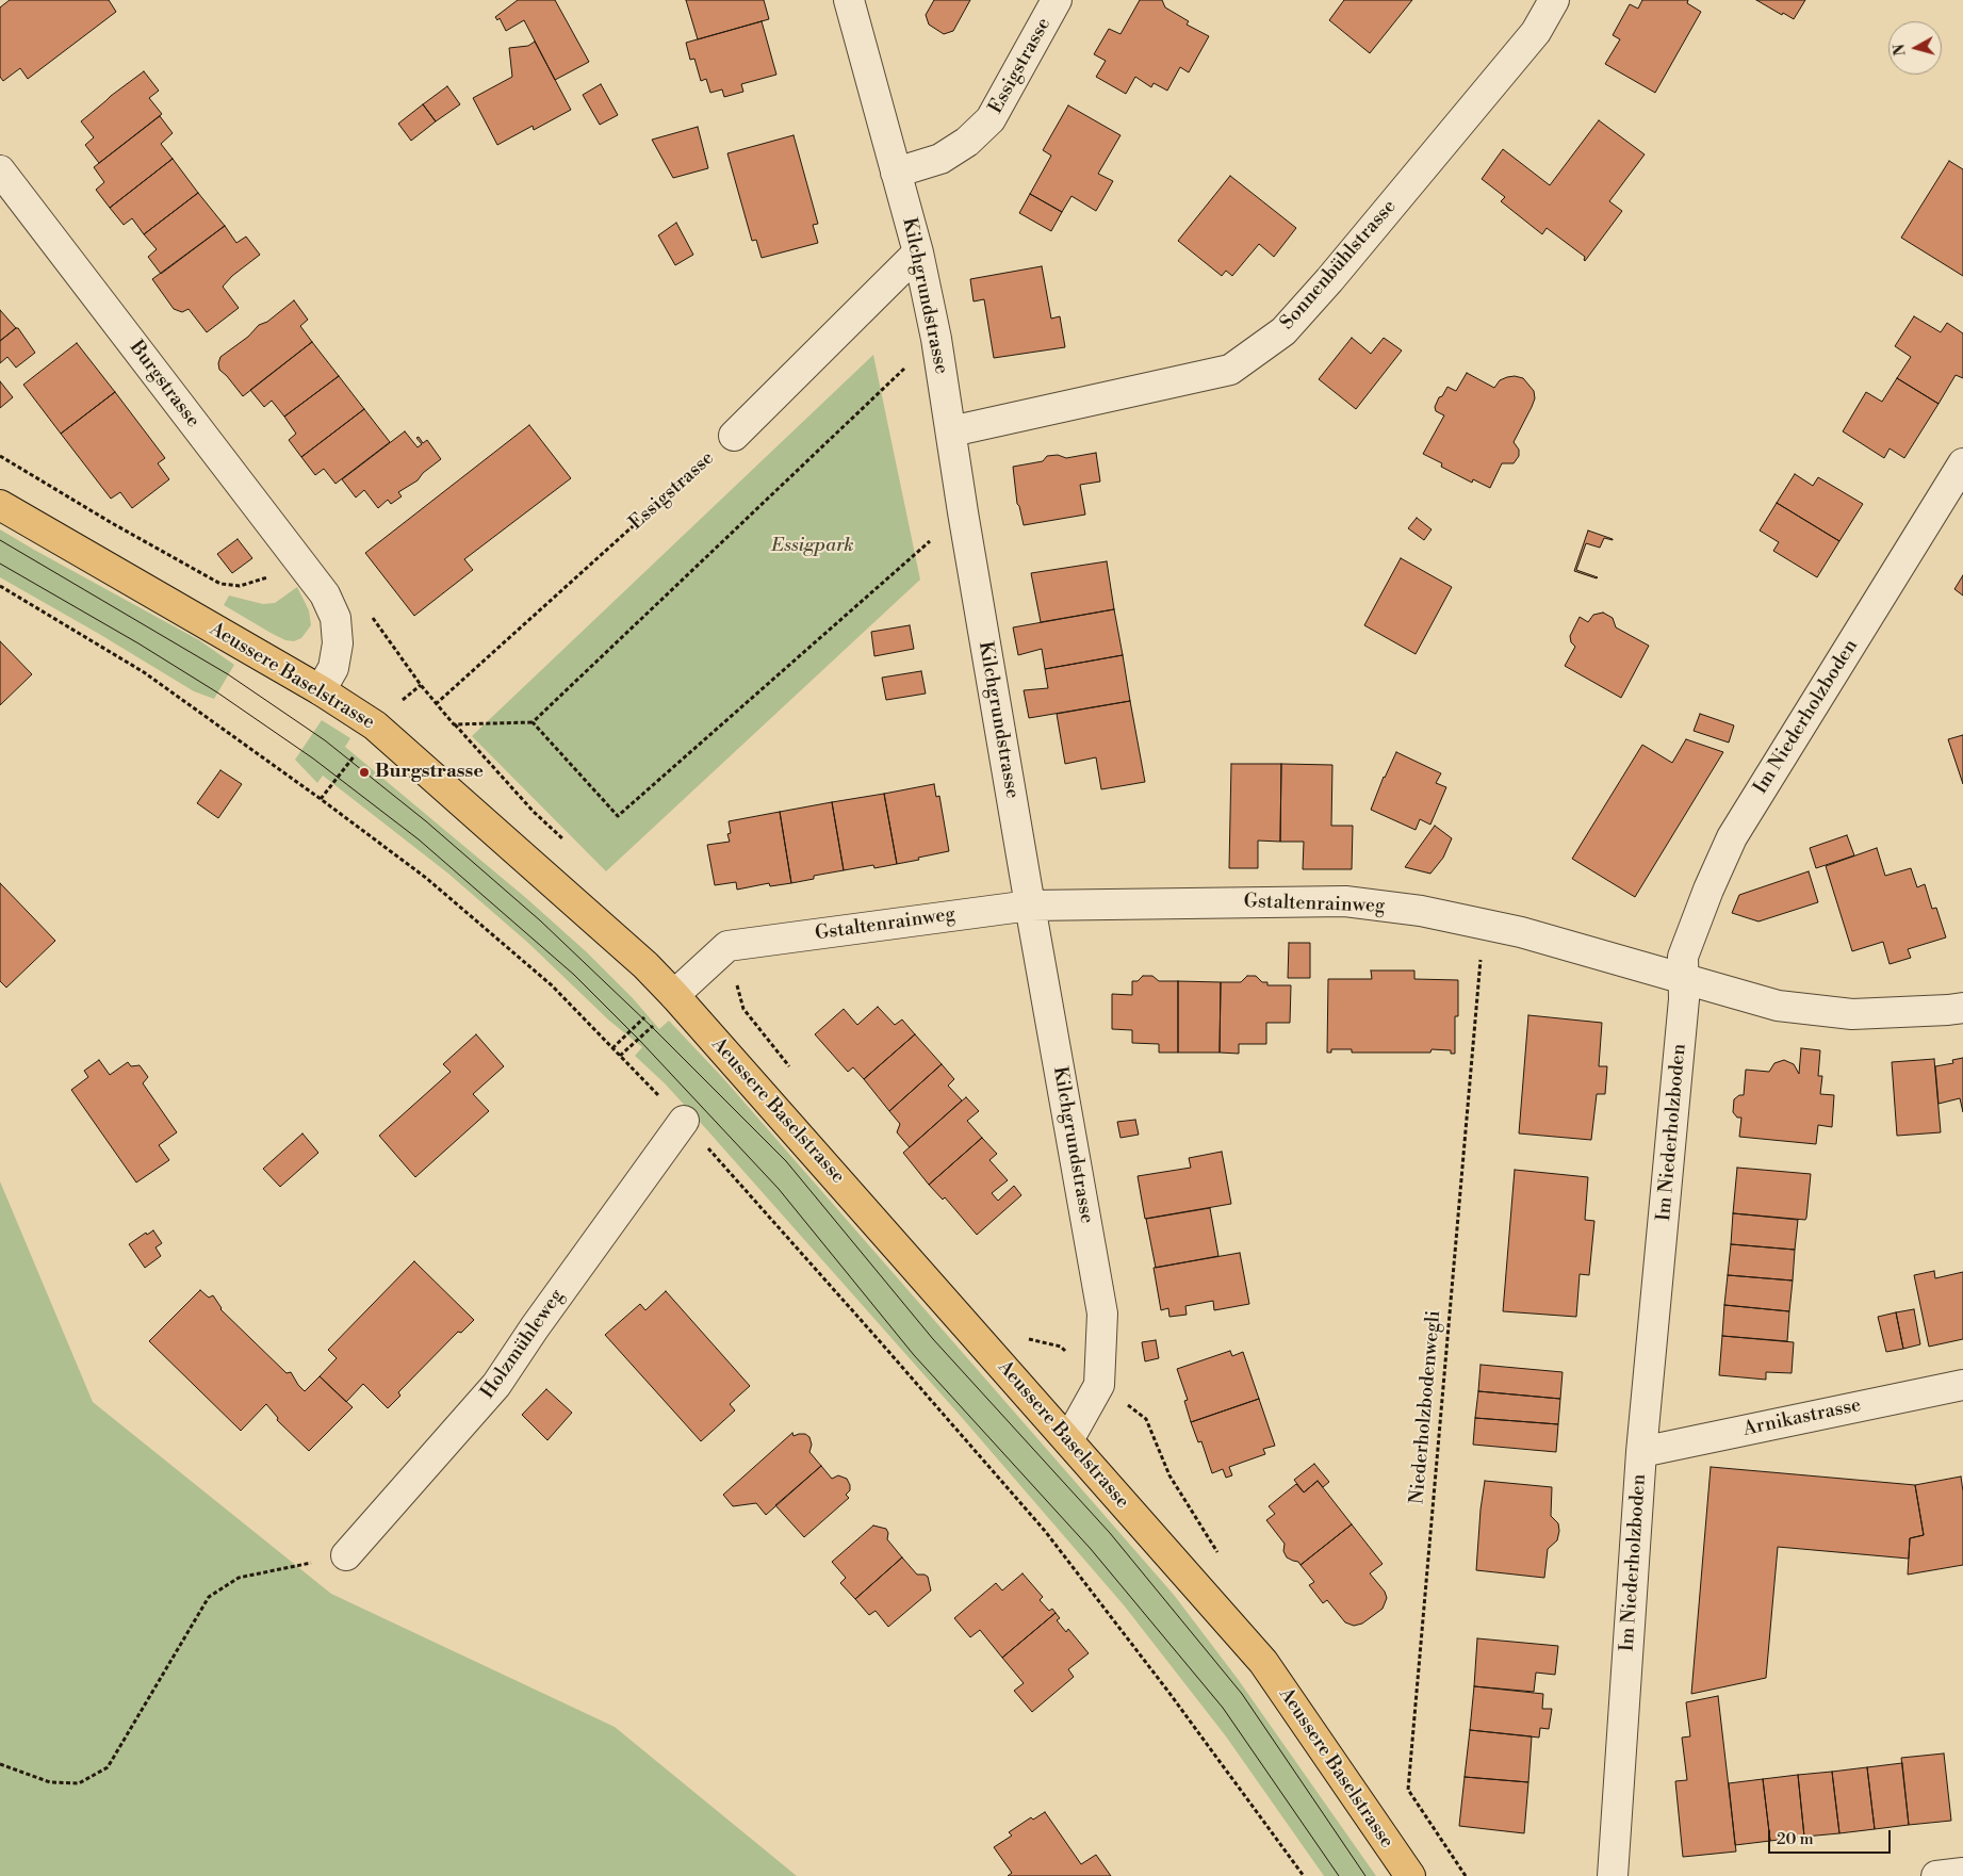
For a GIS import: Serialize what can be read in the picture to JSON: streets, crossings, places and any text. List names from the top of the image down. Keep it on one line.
{"streets":{"main road":["Aeussere Baselstrasse"],"street":["Essigstrasse","Sonnenbühlstrasse","Kilchgrundstrasse","Burgstrasse","Im Niederholzboden","Gstaltenrainweg","Holzmühleweg","Arnikastrasse"],"path":["Niederholzbodenwegli"]},"crossings":[["Essigstrasse","Kilchgrundstrasse"],["Sonnenbühlstrasse","Kilchgrundstrasse"],["Kilchgrundstrasse","Aeussere Baselstrasse"],["Kilchgrundstrasse","Gstaltenrainweg"],["Burgstrasse","Aeussere Baselstrasse"],["Aeussere Baselstrasse","Gstaltenrainweg"],["Im Niederholzboden","Gstaltenrainweg"],["Im Niederholzboden","Arnikastrasse"],["Gstaltenrainweg","Niederholzbodenwegli"]],"parks":["Essigpark"],"places":["Burgstrasse"],"scale_bar":"20 m","north":"left"}
